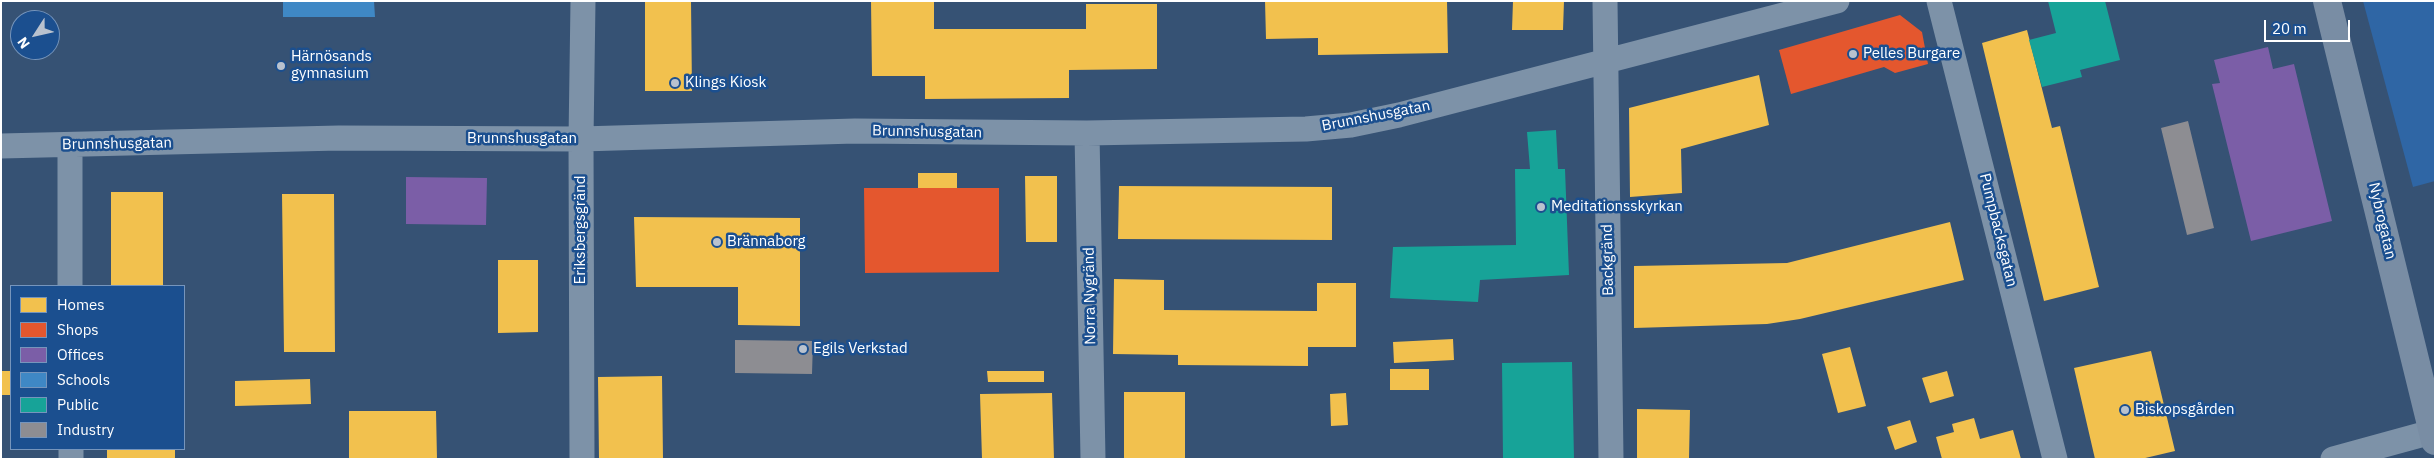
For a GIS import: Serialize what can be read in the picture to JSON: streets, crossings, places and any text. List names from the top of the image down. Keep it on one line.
{"streets":{"main road":["Nybrogatan"],"street":["Brunnshusgatan","Eriksbergsgränd","Pumpbacksgatan","Backgränd","Norra Nygränd"]},"crossings":[["Brunnshusgatan","Eriksbergsgränd"],["Brunnshusgatan","Backgränd"],["Brunnshusgatan","Norra Nygränd"]],"places":["Pelles Burgare","Härnösands gymnasium","Klings Kiosk","Meditationsskyrkan","Brännaborg","Egils Verkstad","Biskopsgården"],"legend":["Homes","Shops","Offices","Schools","Public","Industry"],"scale_bar":"20 m","north":"bottom left"}
